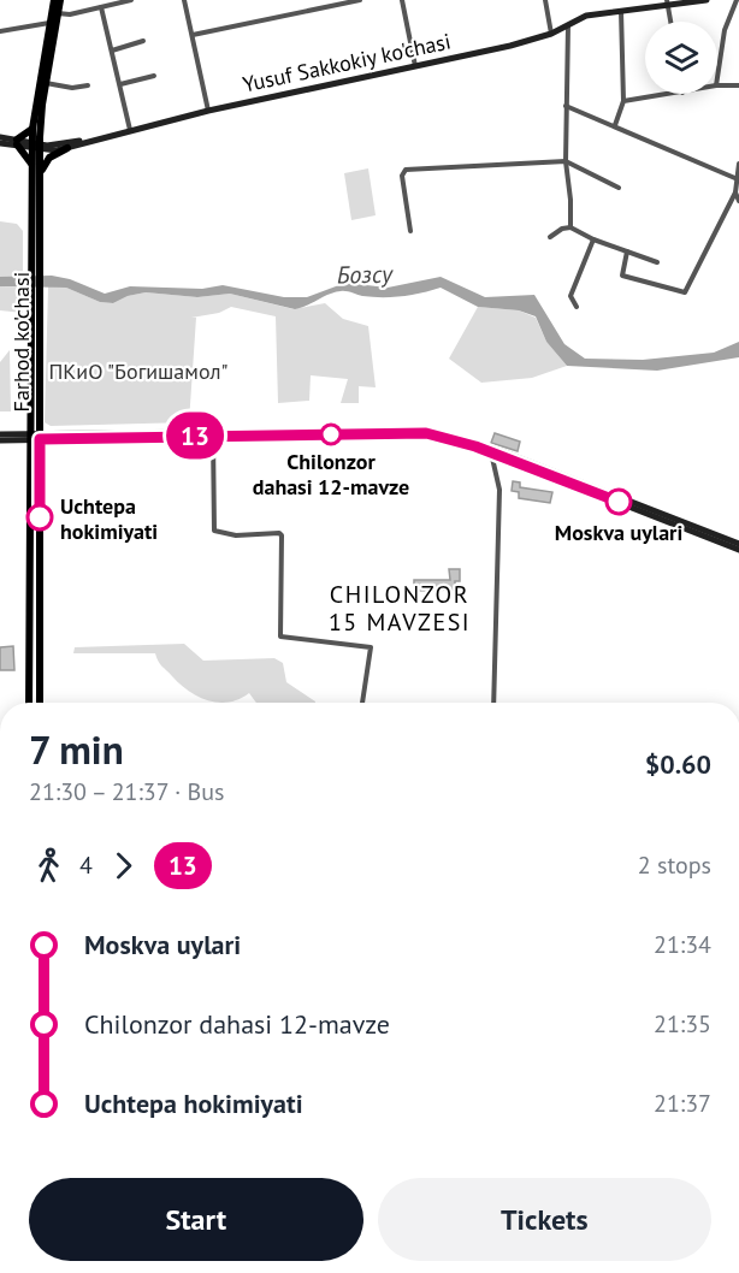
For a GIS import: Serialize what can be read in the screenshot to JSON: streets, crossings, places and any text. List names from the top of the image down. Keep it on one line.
{"streets":{"main road":["Yusuf Sakkokiy ko'chasi","Farhod ko'chasi"]},"districts":["CHILONZOR 15 MAVZESI"],"water":["Бозсу"],"parks":["ПКиО \"Богишамол\""],"places":["Chilonzor dahasi 12-mavze","Moskva uylari","Uchtepa hokimiyati"],"lines":["bus line 13"],"page":{"on_map":"13","heading":["7 min","21:30 – 21:37 · Bus","$0.60"],"legs":["4","13","2 stops"],"list":[{"name":"Moskva uylari","value":"21:34"},{"name":"Chilonzor dahasi 12-mavze","value":"21:35"},{"name":"Uchtepa hokimiyati","value":"21:37"}],"buttons":["Start","Tickets"]}}
